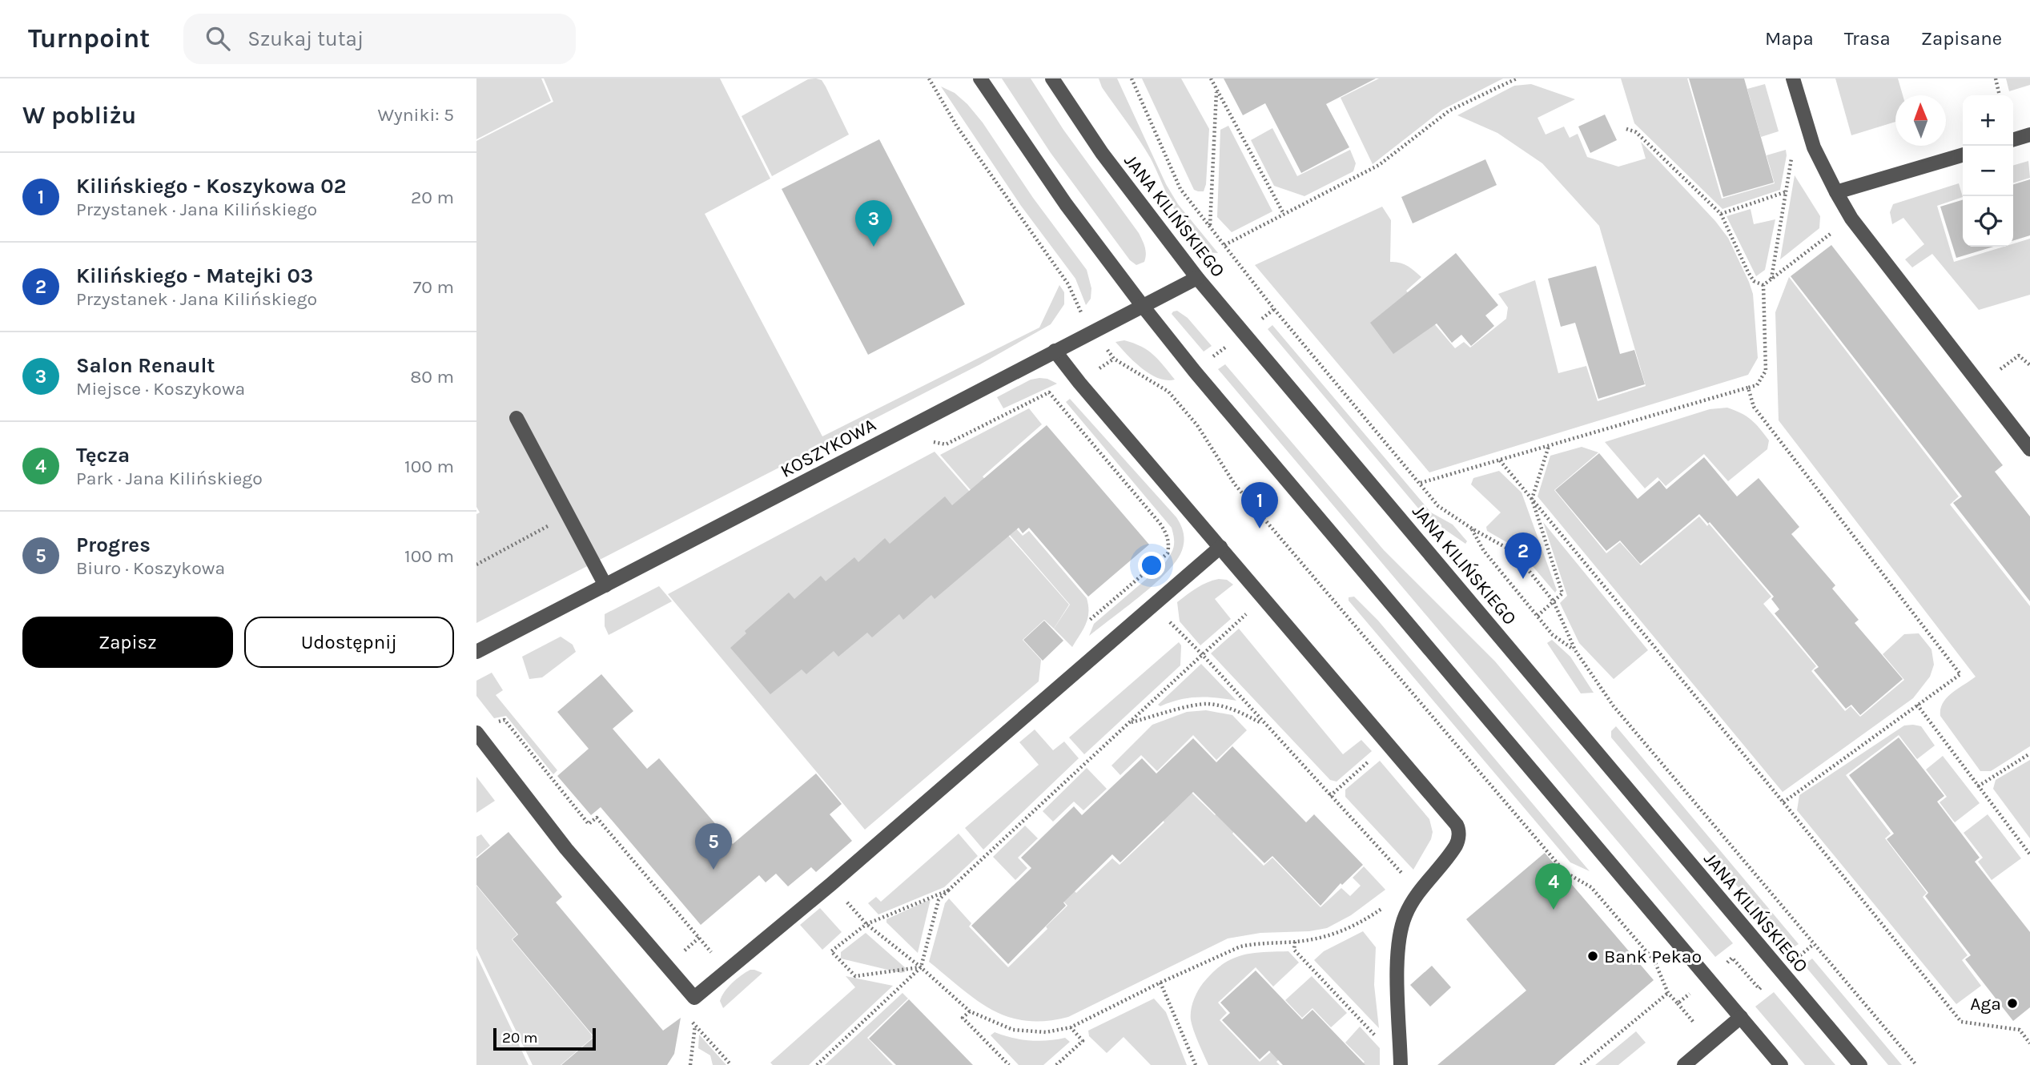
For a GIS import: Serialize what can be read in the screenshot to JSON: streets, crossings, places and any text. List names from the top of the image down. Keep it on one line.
{"streets":{"street":["JANA KILIŃSKIEGO","KOSZYKOWA"]},"crossings":[["JANA KILIŃSKIEGO","KOSZYKOWA"]],"places":["Bank Pekao","Aga"],"scale_bar":"20 m","north":"top","page":{"header":"Turnpoint","search":"Szukaj tutaj","nav":["Mapa","Trasa","Zapisane"],"heading":["W pobliżu","Wyniki: 5"],"map_buttons":["+","−"],"list":[{"mark":"1","name":"Kilińskiego - Koszykowa 02","note":"Przystanek · Jana Kilińskiego","value":"20 m"},{"mark":"2","name":"Kilińskiego - Matejki 03","note":"Przystanek · Jana Kilińskiego","value":"70 m"},{"mark":"3","name":"Salon Renault","note":"Miejsce · Koszykowa","value":"80 m"},{"mark":"4","name":"Tęcza","note":"Park · Jana Kilińskiego","value":"100 m"},{"mark":"5","name":"Progres","note":"Biuro · Koszykowa","value":"100 m"}],"pins":["3","1","2","5","4"],"buttons":["Zapisz","Udostępnij"],"scale":"20 m"}}
